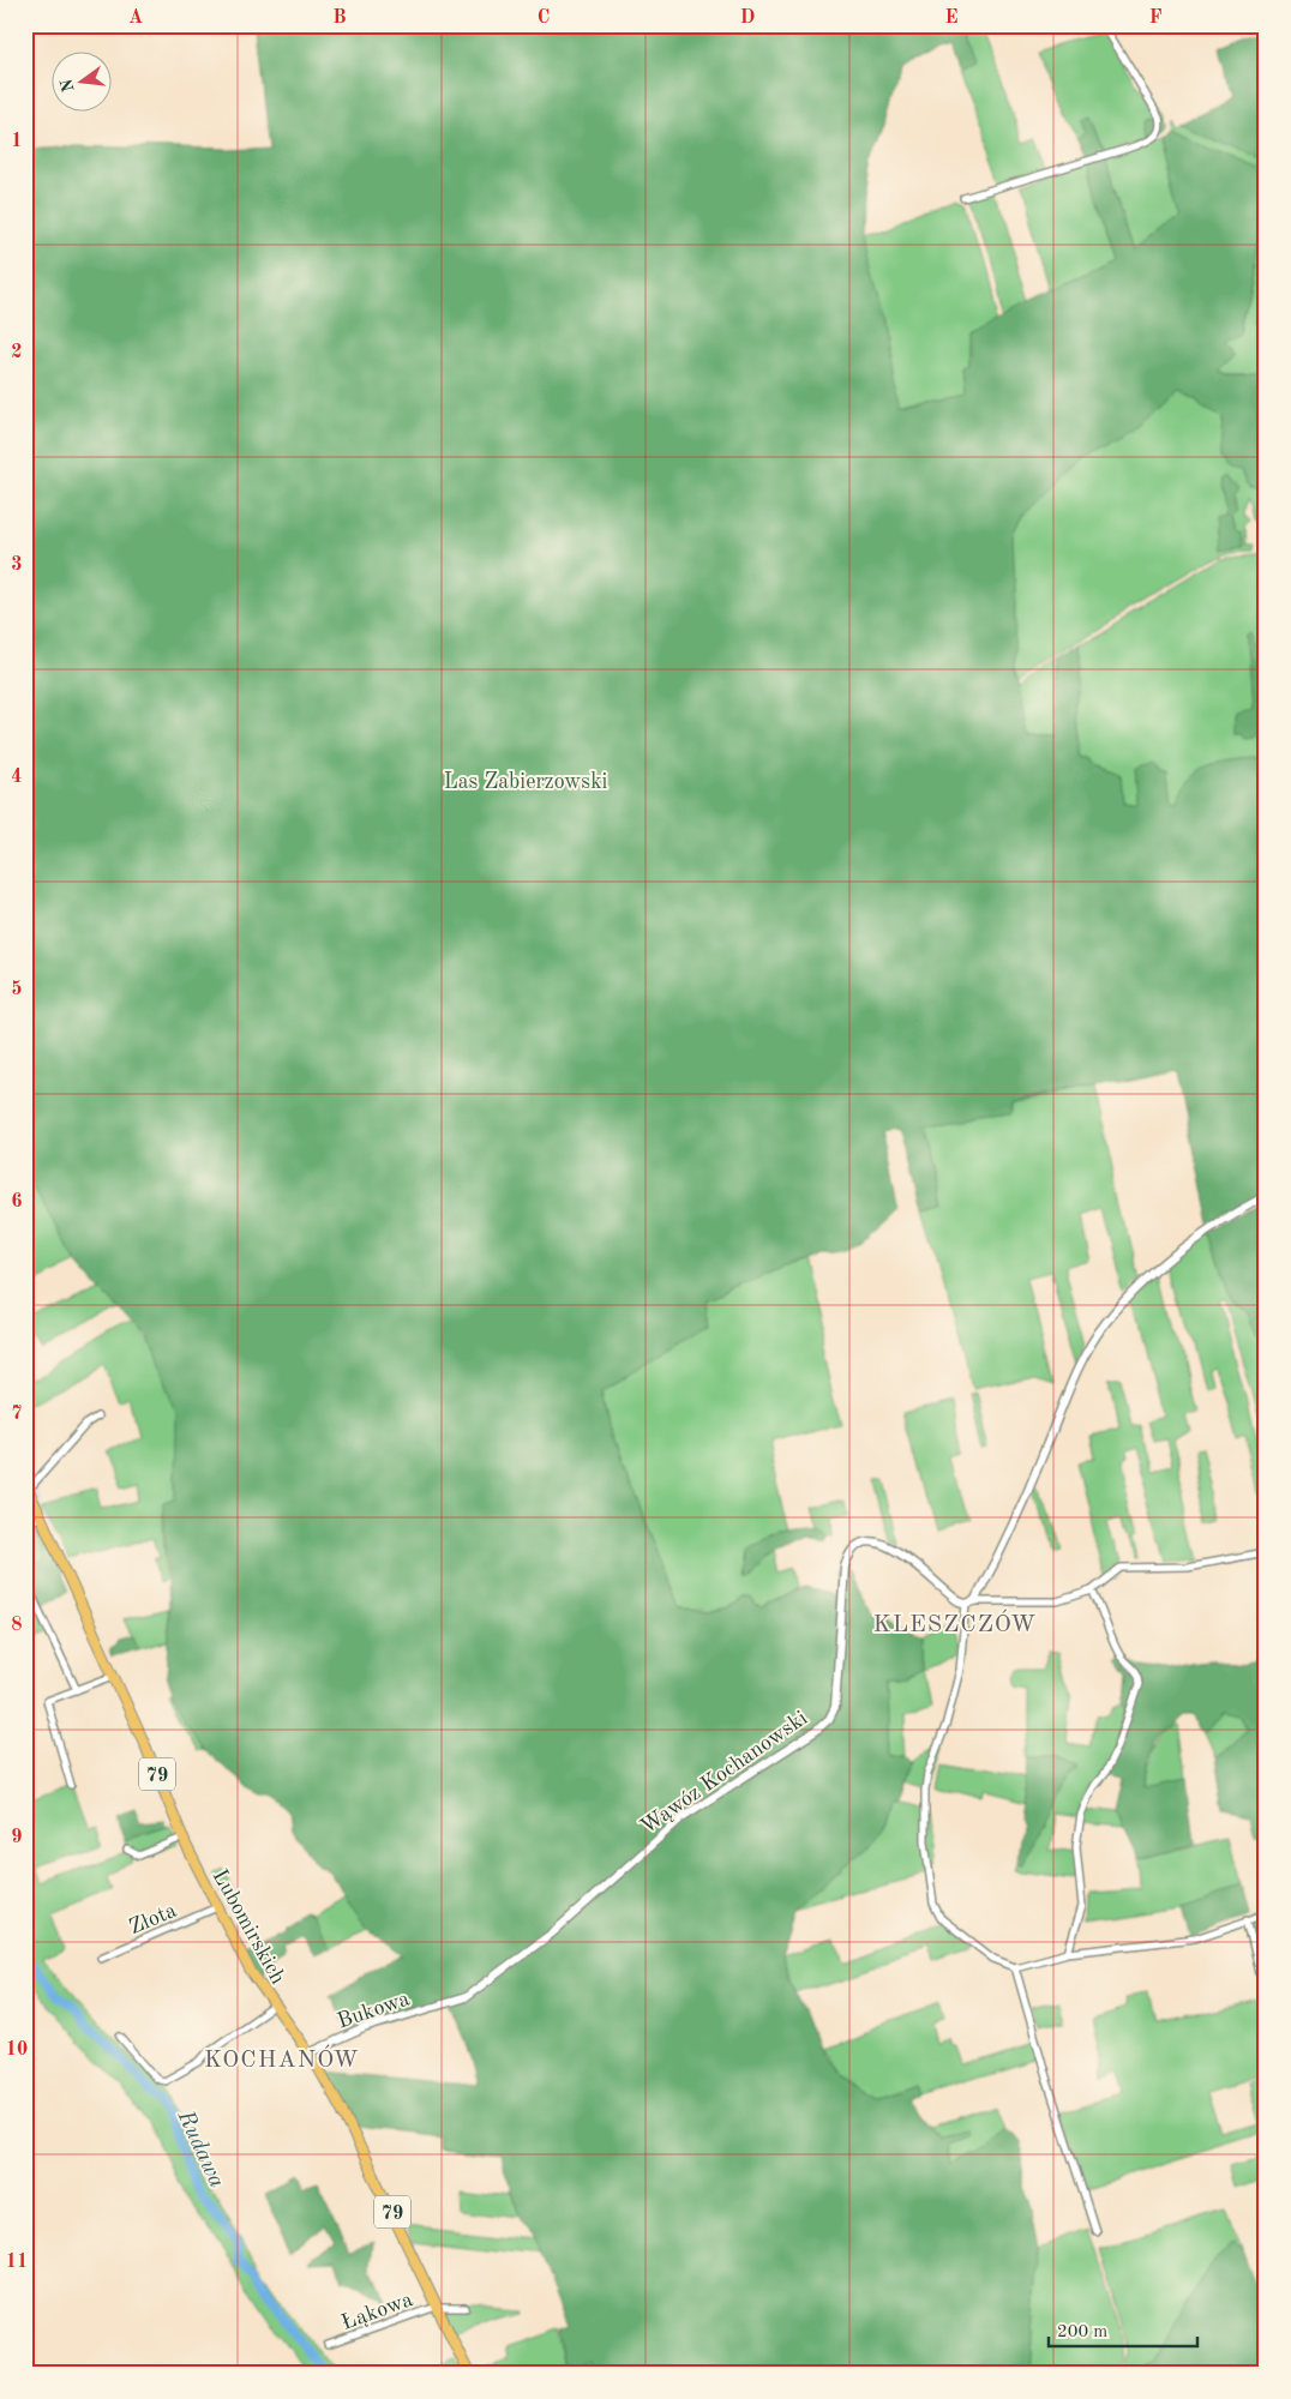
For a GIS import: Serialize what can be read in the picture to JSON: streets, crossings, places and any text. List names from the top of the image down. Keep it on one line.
{"streets":{"main road":["79","Lubomirskich"],"street":["Wąwóz Kochanowski","Złota","Bukowa","Łąkowa"]},"crossings":[["Wąwóz Kochanowski","Bukowa"],["Złota","Lubomirskich"],["Lubomirskich","Bukowa"],["Lubomirskich","Łąkowa"]],"districts":["KLESZCZÓW","KOCHANÓW"],"water":["Rudawa"],"parks":["Las Zabierzowski"],"scale_bar":"200 m","north":"left","grid":{"columns":["A","B","C","D","E","F"],"rows":["1","2","3","4","5","6","7","8","9","10","11"]}}
